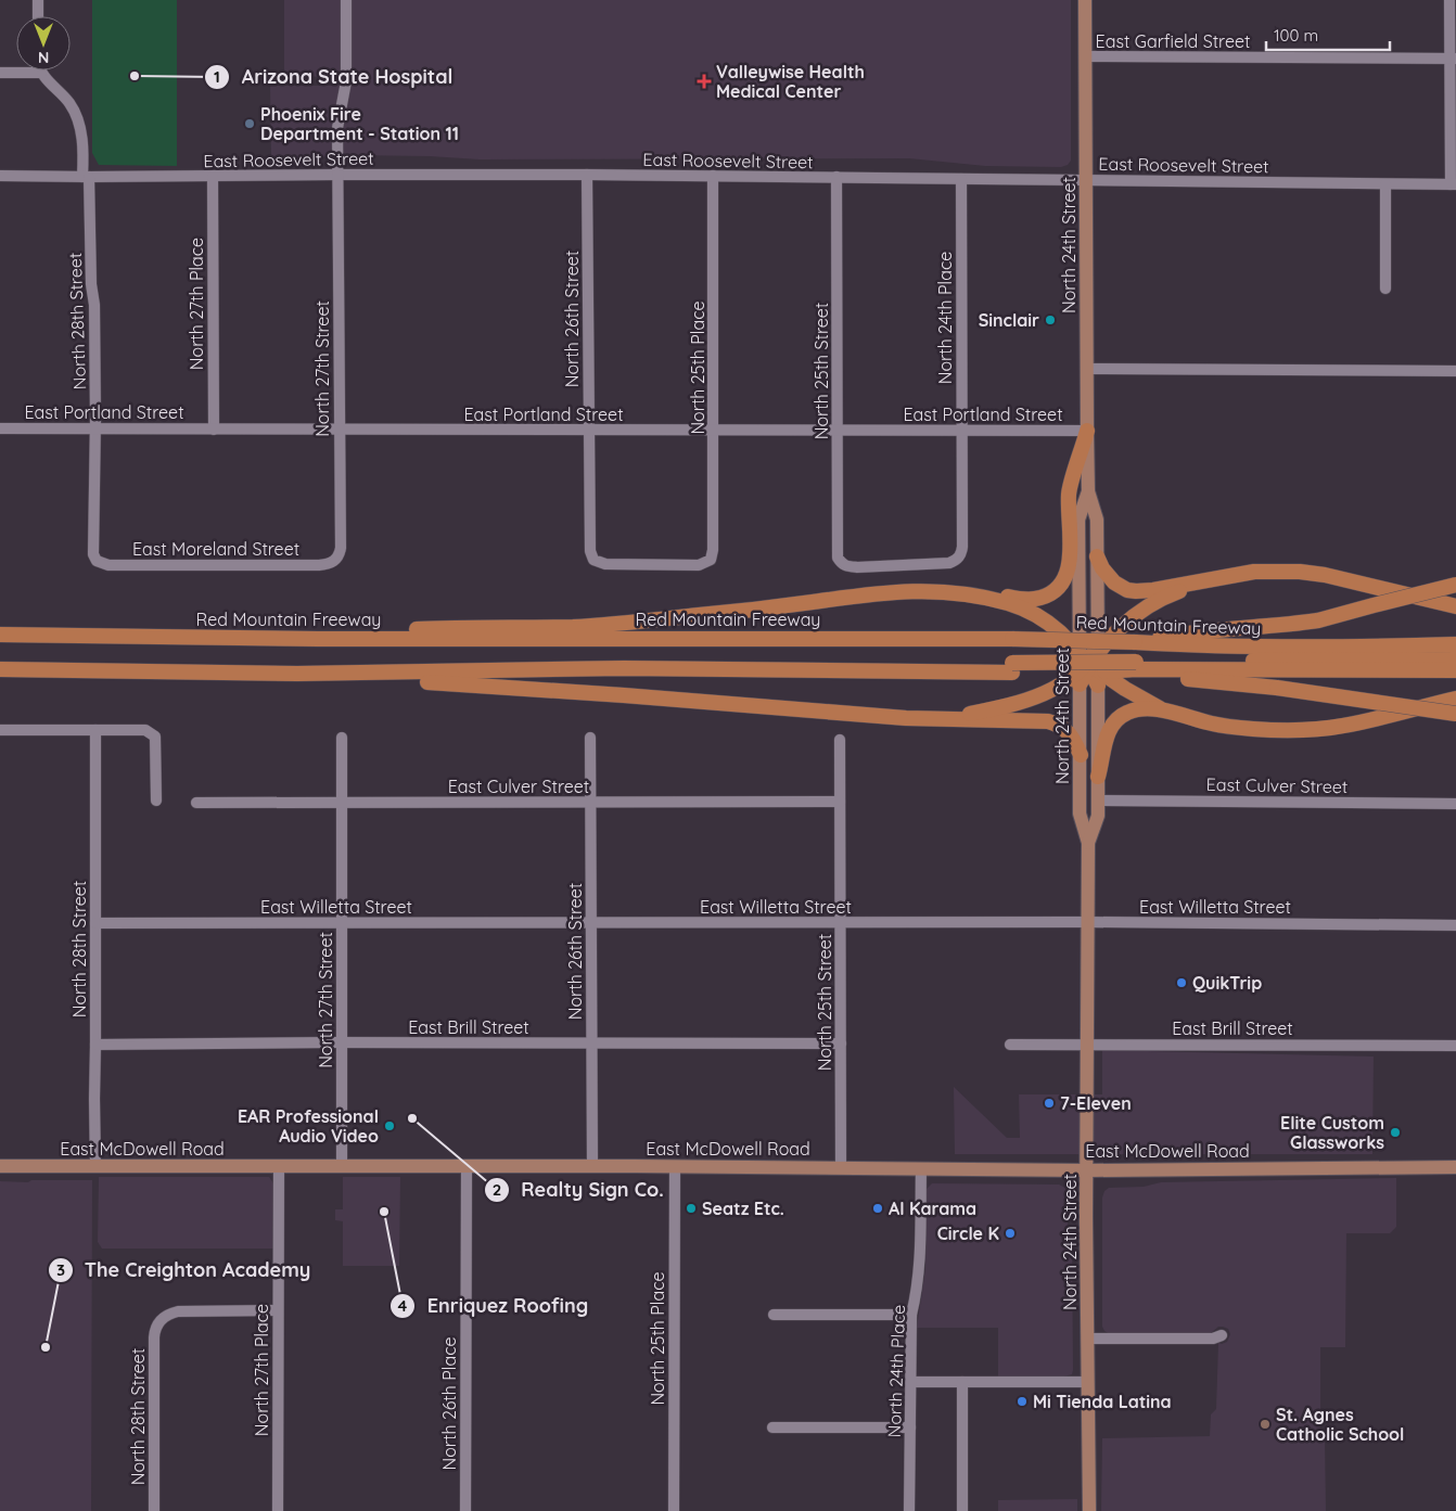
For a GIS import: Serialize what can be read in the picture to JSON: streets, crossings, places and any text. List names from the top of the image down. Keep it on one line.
{"streets":{"highway":["Red Mountain Freeway"],"main road":["North 24th Street","East McDowell Road"],"street":["East Garfield Street","East Roosevelt Street","North 27th Place","North 24th Place","North 26th Street","North 28th Street","North 25th Place","North 27th Street","North 25th Street","East Portland Street","East Moreland Street","East Culver Street","East Willetta Street","East Brill Street","North 26th Place"]},"crossings":[["East Garfield Street","North 24th Street"],["East Roosevelt Street","North 24th Street"],["East Roosevelt Street","North 27th Place"],["East Roosevelt Street","North 24th Place"],["East Roosevelt Street","North 26th Street"],["East Roosevelt Street","North 28th Street"],["East Roosevelt Street","North 25th Place"],["East Roosevelt Street","North 27th Street"],["East Roosevelt Street","North 25th Street"],["North 24th Street","East Portland Street"],["North 24th Street","East Culver Street"],["North 24th Street","East Willetta Street"],["North 24th Street","East Brill Street"],["North 24th Street","East McDowell Road"],["North 27th Place","North 28th Street"],["North 27th Place","East Portland Street"],["North 27th Place","East McDowell Road"],["North 24th Place","North 25th Street"],["North 24th Place","East Portland Street"],["North 24th Place","East McDowell Road"],["North 26th Street","North 25th Place"],["North 26th Street","East Portland Street"],["North 26th Street","East Culver Street"],["North 26th Street","East Willetta Street"],["North 26th Street","East Brill Street"],["North 26th Street","East McDowell Road"],["North 28th Street","East Portland Street"],["North 28th Street","East Moreland Street"],["North 28th Street","East Willetta Street"],["North 28th Street","East Brill Street"],["North 28th Street","East McDowell Road"],["North 25th Place","East Portland Street"],["North 25th Place","East McDowell Road"],["North 27th Street","East Portland Street"],["North 27th Street","East Moreland Street"],["North 27th Street","East Culver Street"],["North 27th Street","East Willetta Street"],["North 27th Street","East Brill Street"],["North 27th Street","East McDowell Road"],["North 25th Street","East Portland Street"],["North 25th Street","East Culver Street"],["North 25th Street","East Willetta Street"],["North 25th Street","East Brill Street"],["North 25th Street","East McDowell Road"],["East McDowell Road","North 26th Place"]],"places":{"other":["Arizona State Hospital","Phoenix Fire Department - Station 11","Sinclair","QuikTrip","7-Eleven","Realty Sign Co.","EAR Professional Audio Video","Elite Custom Glassworks","Seatz Etc.","Al Karama","Enriquez Roofing","Circle K","The Creighton Academy","Mi Tienda Latina","St. Agnes Catholic School"],"health":["Valleywise Health Medical Center"]},"scale_bar":"100 m","north":"bottom"}
